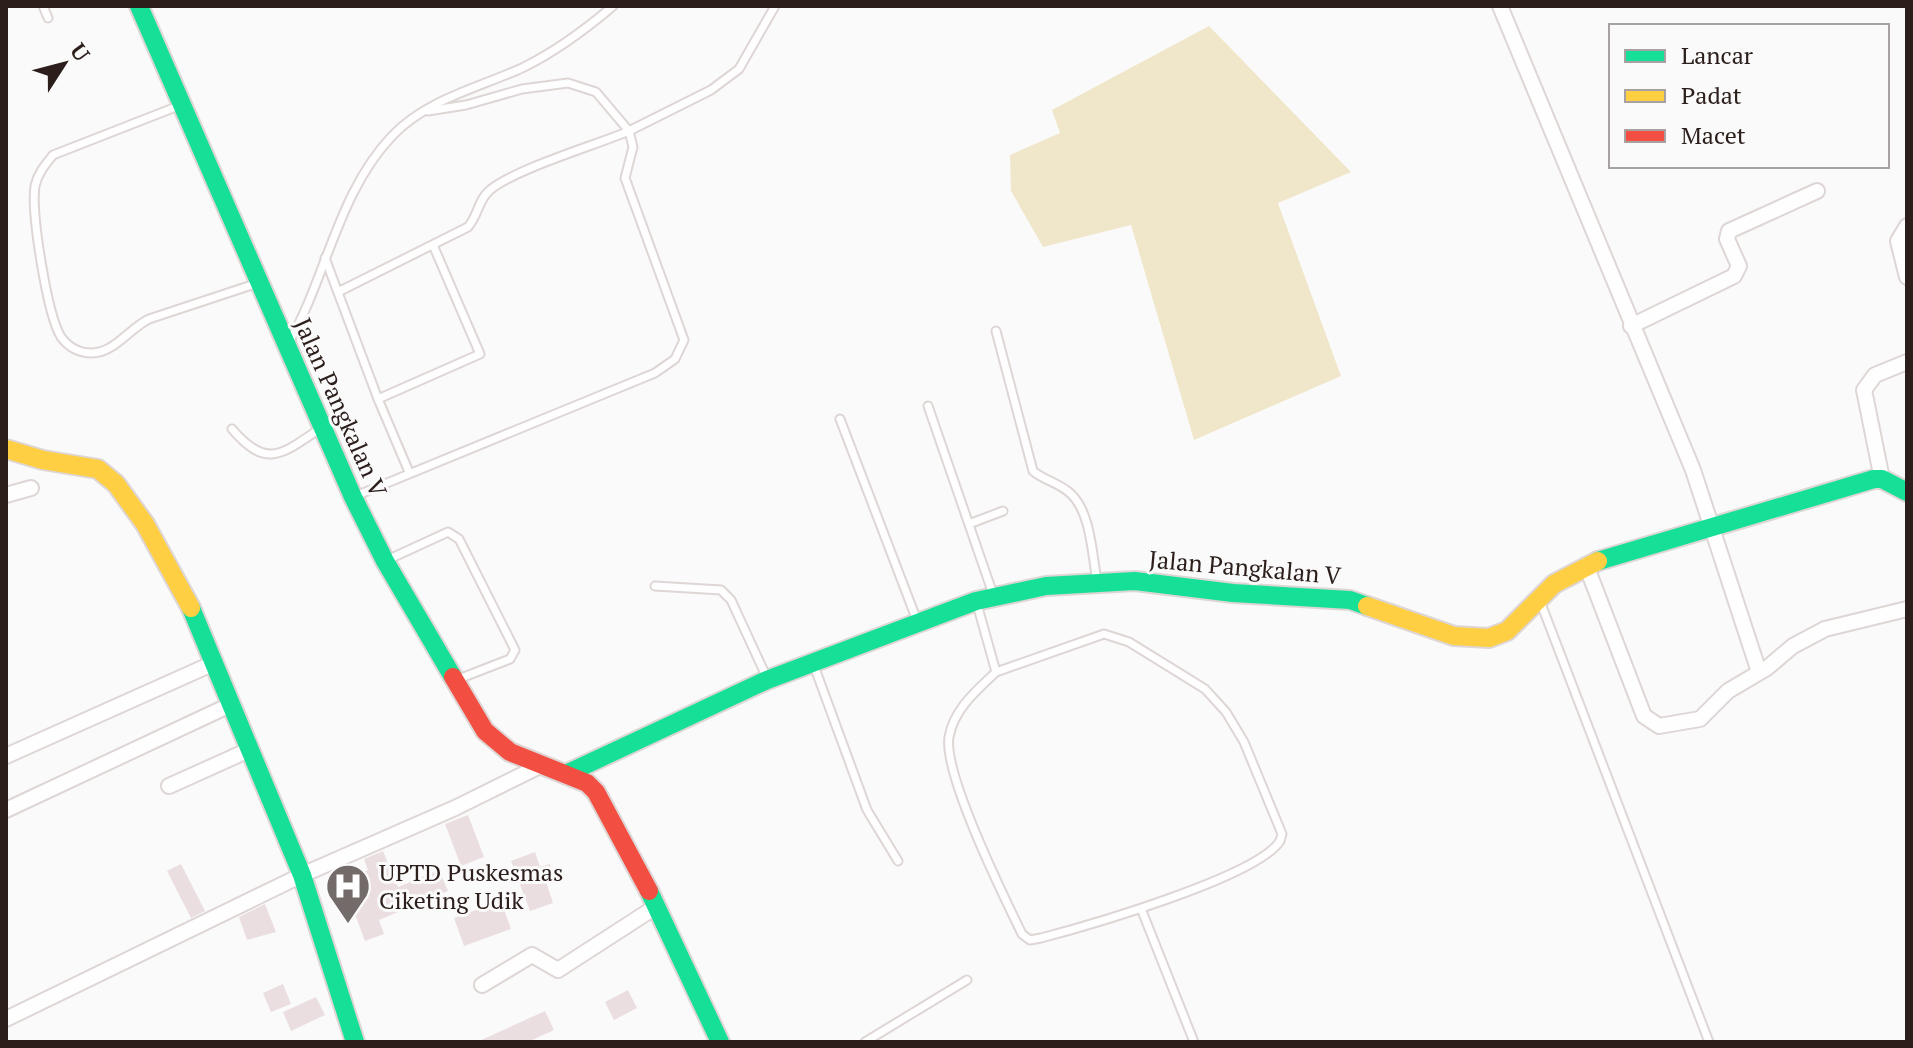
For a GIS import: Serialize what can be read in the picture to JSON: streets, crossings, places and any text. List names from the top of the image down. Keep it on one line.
{"streets":{"street":["Jalan Pangkalan V"]},"places":{"hospital":["UPTD Puskesmas Ciketing Udik"]},"legend":["Lancar","Padat","Macet"],"north":"top right"}
